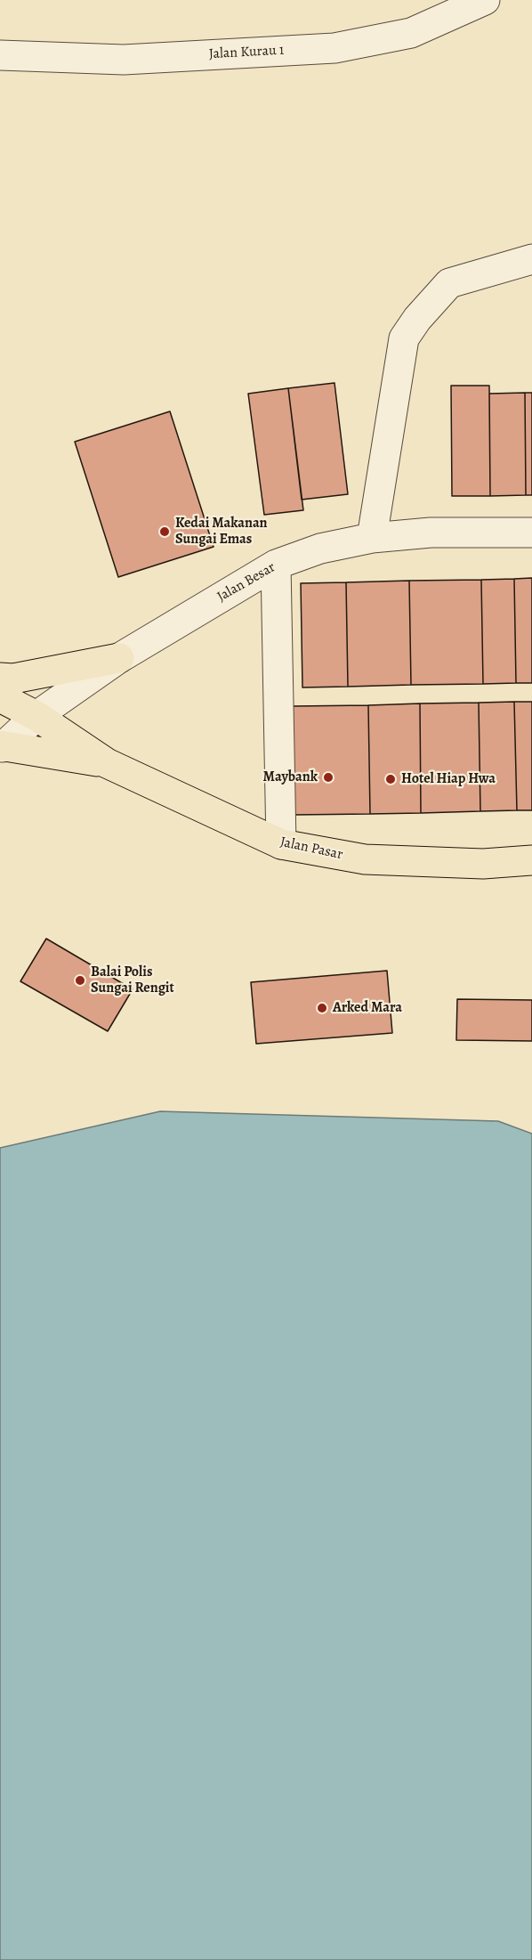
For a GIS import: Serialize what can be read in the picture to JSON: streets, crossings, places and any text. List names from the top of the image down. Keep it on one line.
{"streets":{"main road":["Jalan Pasar"],"street":["Jalan Kurau 1","Jalan Besar"]},"places":["Kedai Makanan Sungai Emas","Maybank","Hotel Hiap Hwa","Balai Polis Sungai Rengit","Arked Mara"]}
